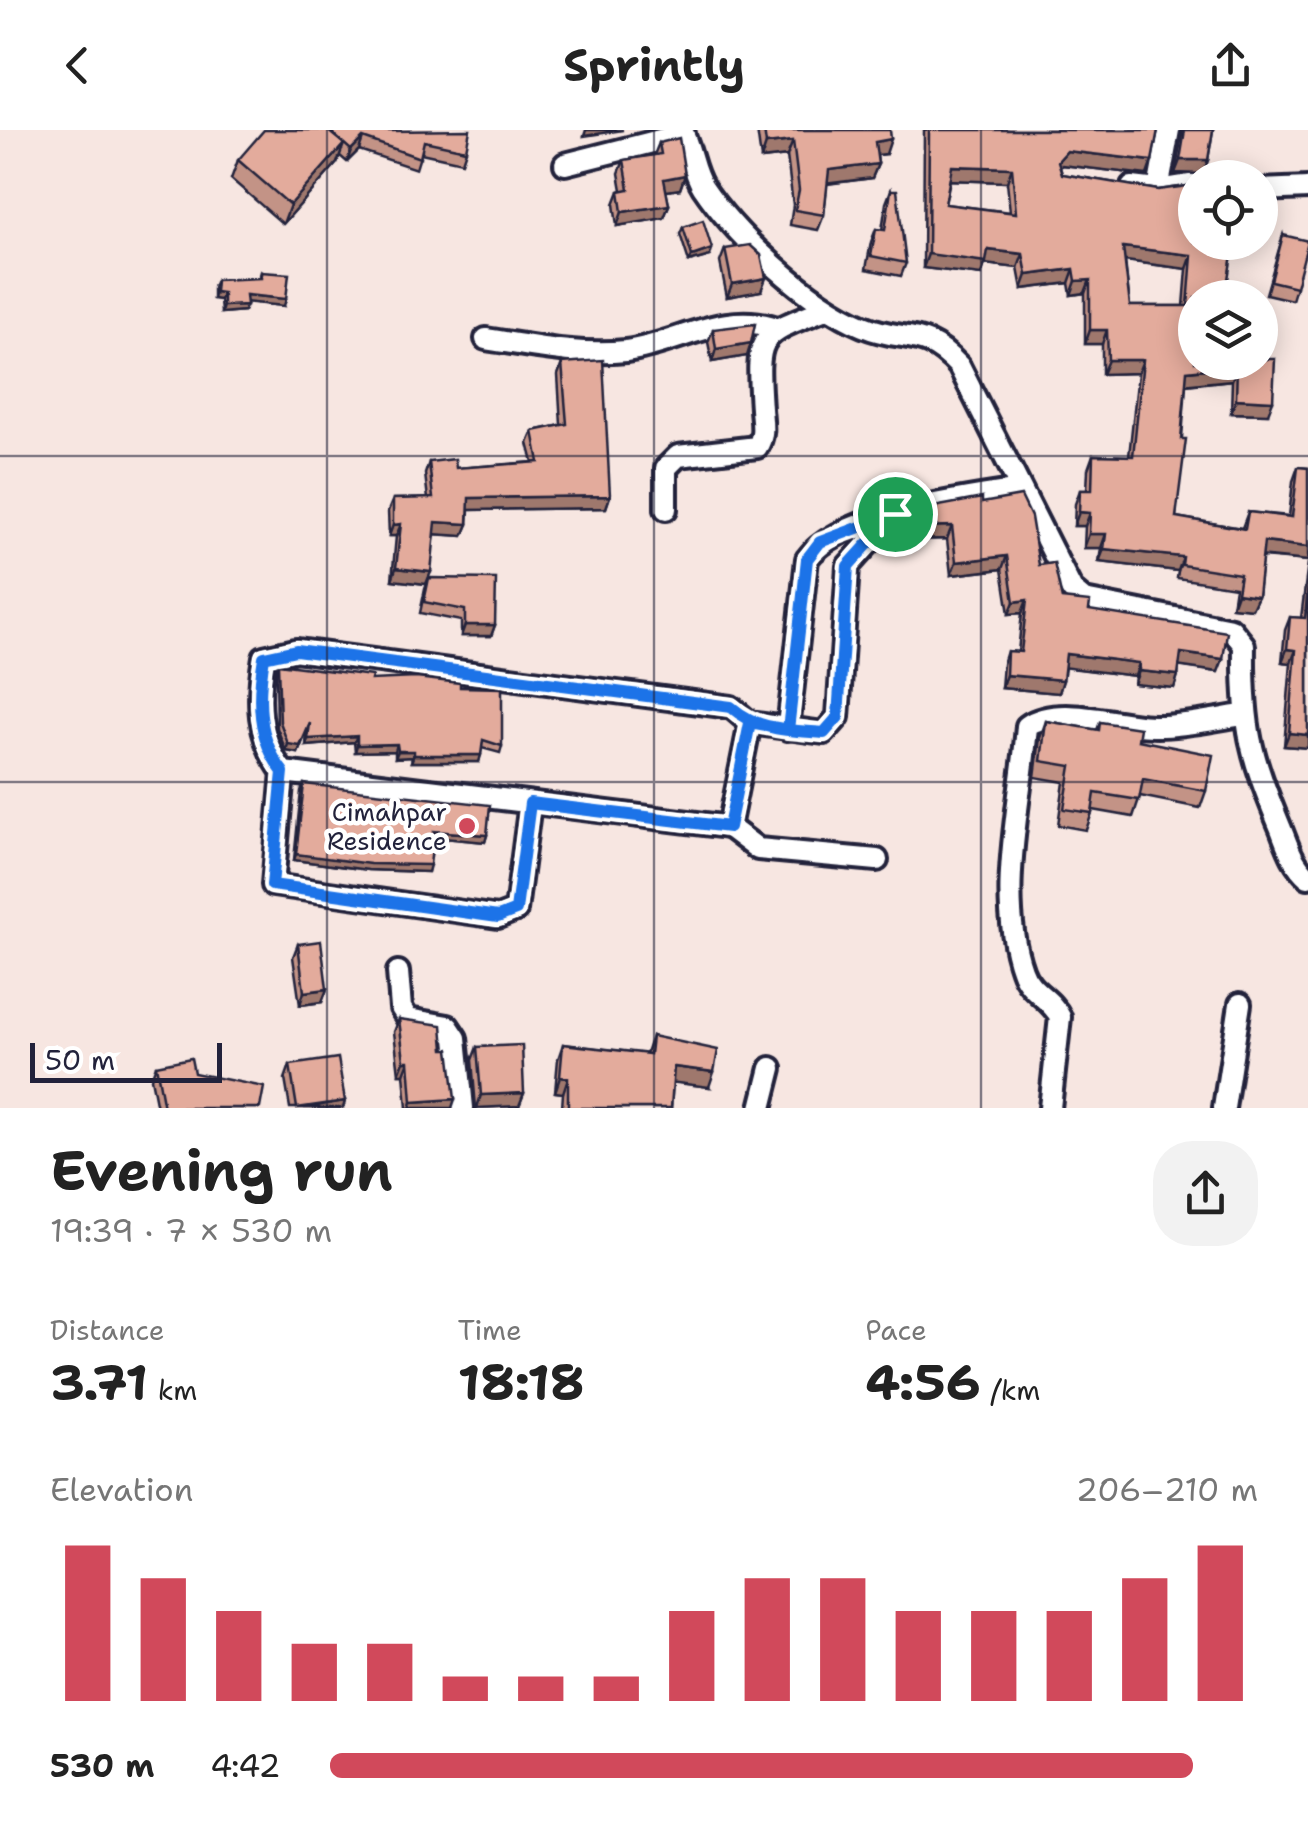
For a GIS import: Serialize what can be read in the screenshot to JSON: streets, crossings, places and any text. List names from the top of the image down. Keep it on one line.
{"places":["Cimahpar Residence"],"scale_bar":"50 m","page":{"header":"Sprintly","scale":"50 m","heading":["Evening run","19:39 · 7 × 530 m"],"stats":[["Distance","3.71 km"],["Time","18:18"],["Pace","4:56 /km"]],"chart":["Elevation","206–210 m"],"list":[{"name":"530 m","note":"4:42"}]}}
